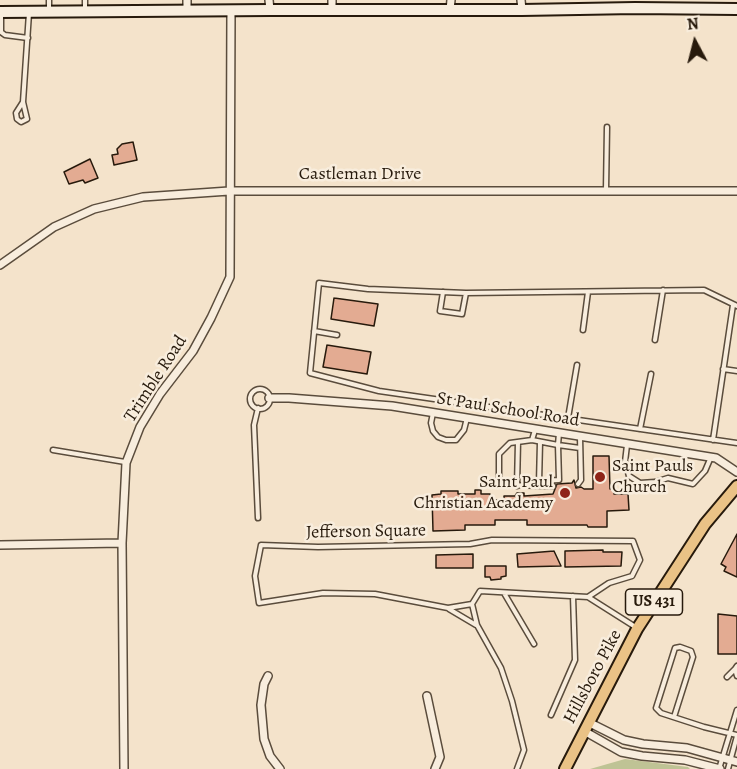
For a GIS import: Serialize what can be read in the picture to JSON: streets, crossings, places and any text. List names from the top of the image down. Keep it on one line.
{"streets":{"main road":["US 431","Hillsboro Pike"],"street":["Castleman Drive","Trimble Road","St Paul School Road"],"lane":["Jefferson Square"]},"crossings":[["Castleman Drive","Trimble Road"],["Jefferson Square","Hillsboro Pike"]],"places":["Saint Pauls Church","Saint Paul Christian Academy"],"north":"top"}
